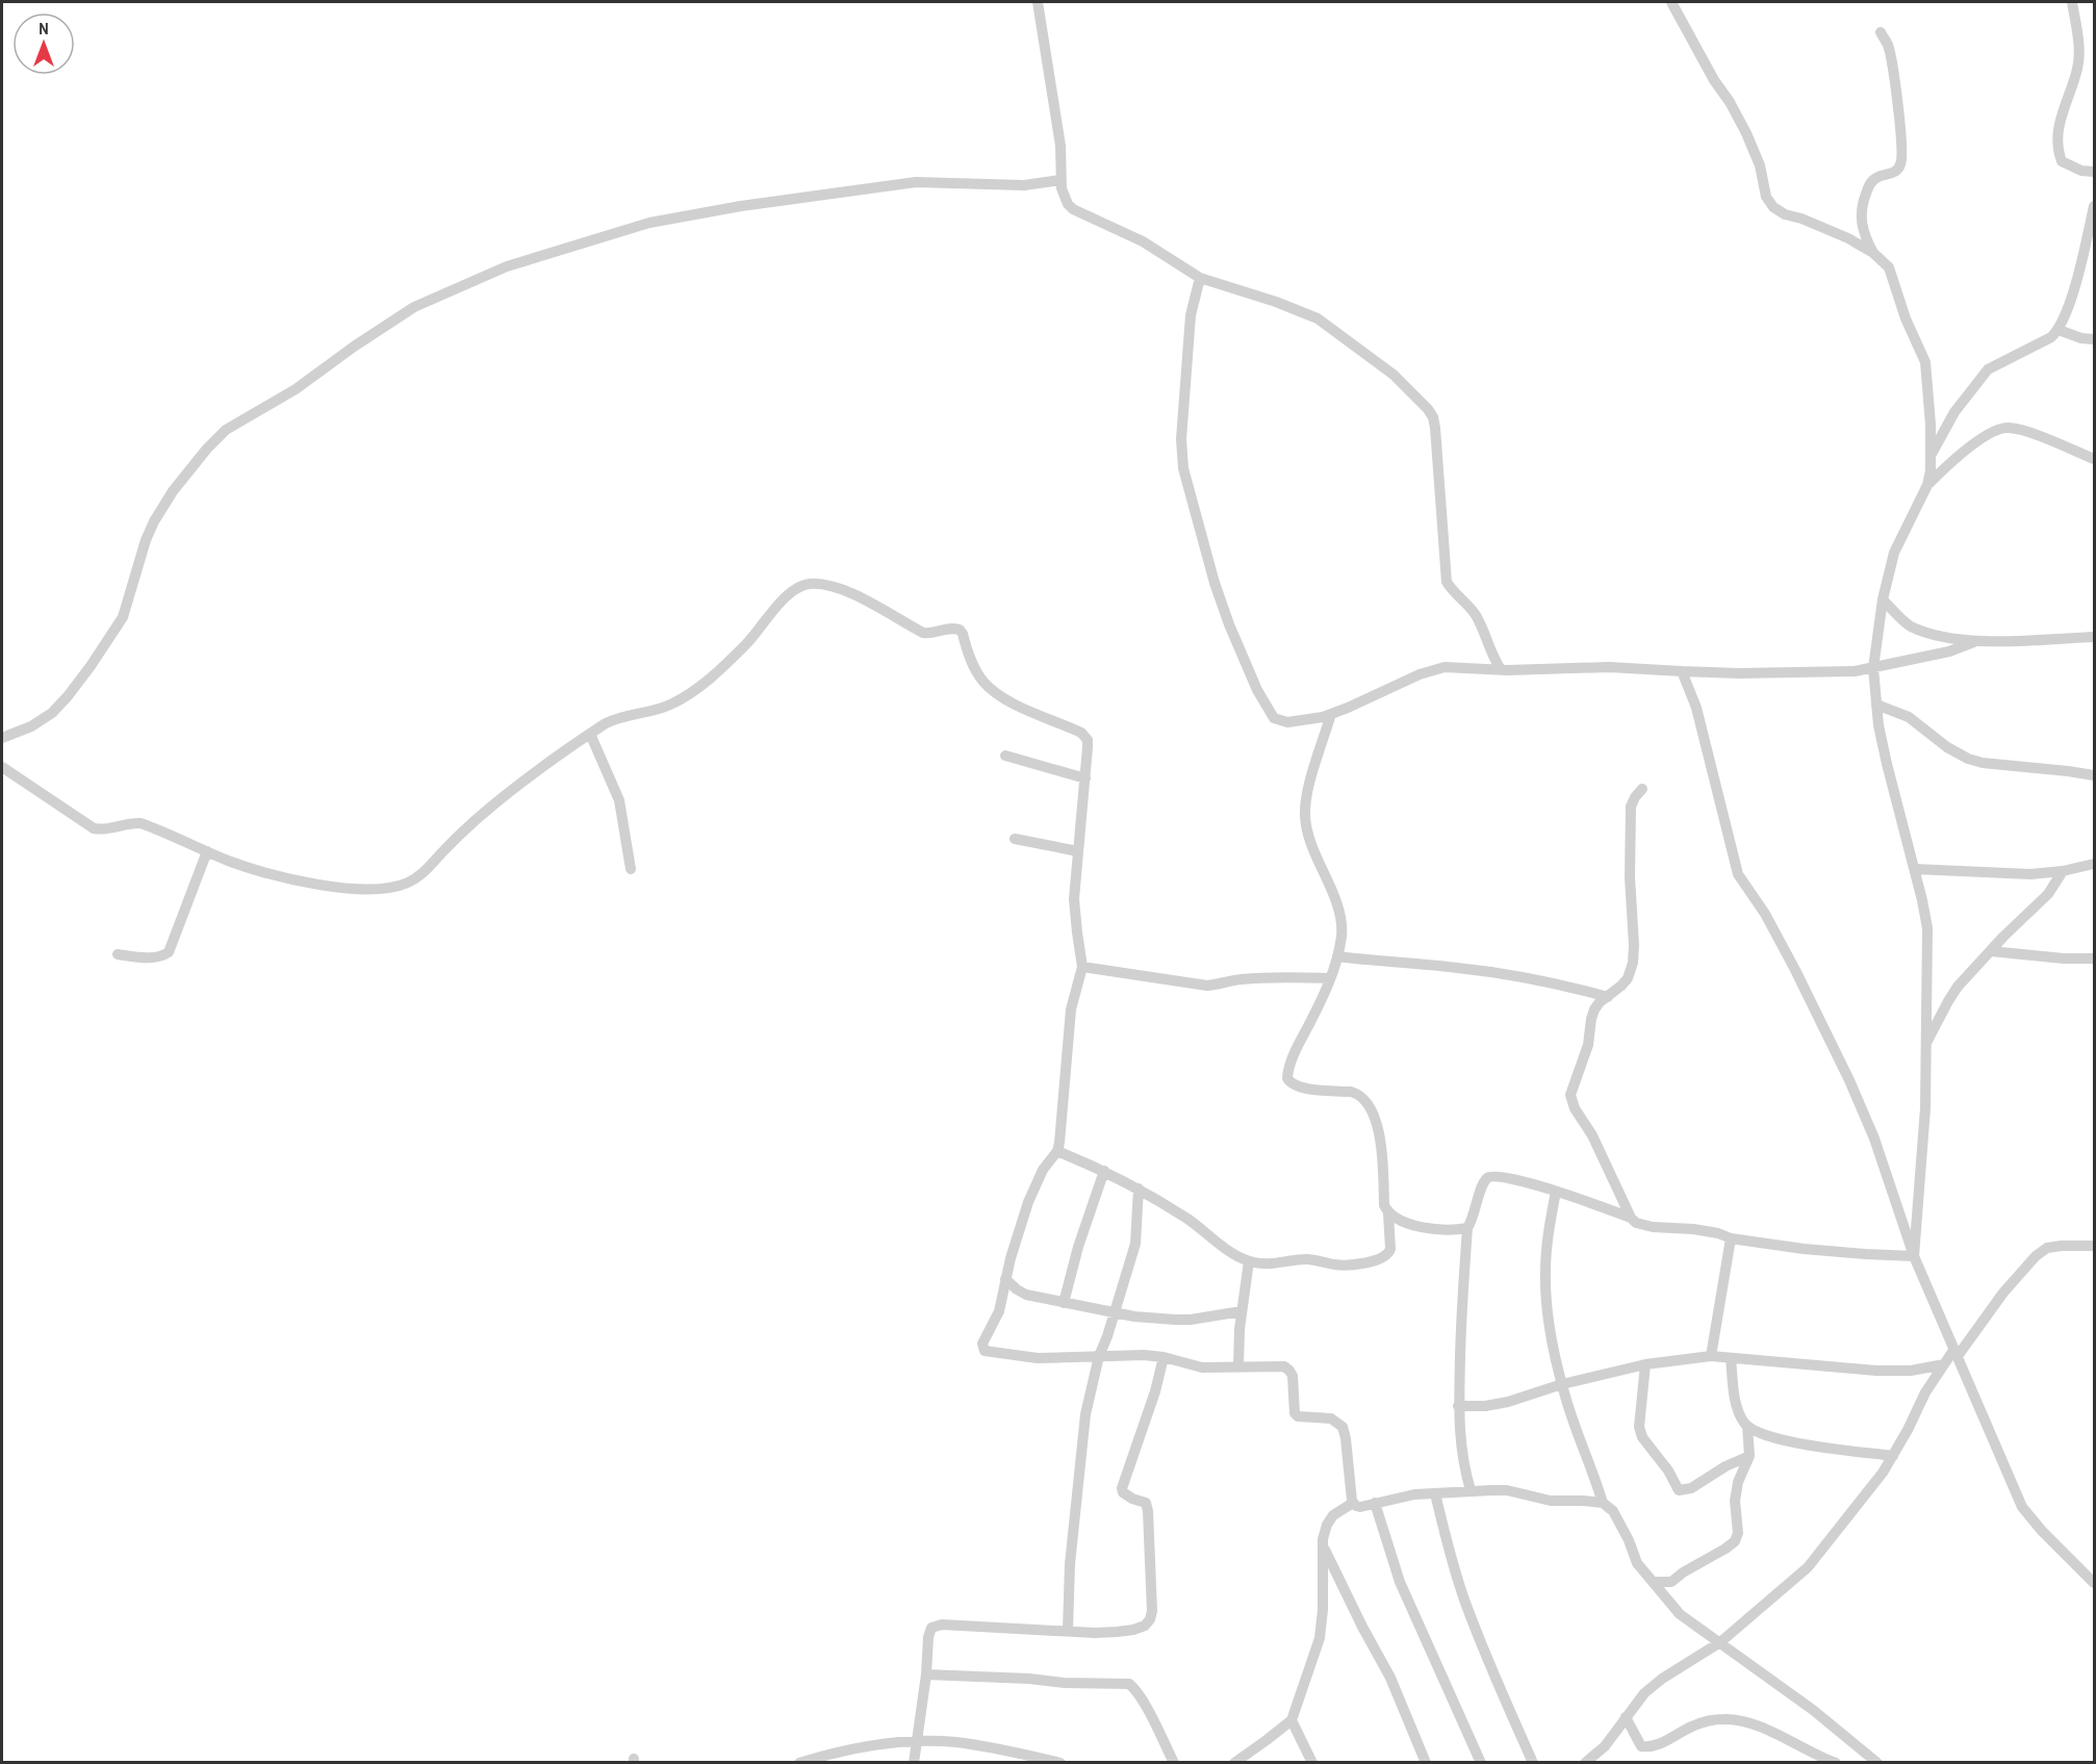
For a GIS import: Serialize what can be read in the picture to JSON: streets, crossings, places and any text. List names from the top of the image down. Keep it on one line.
{"north":"top"}
